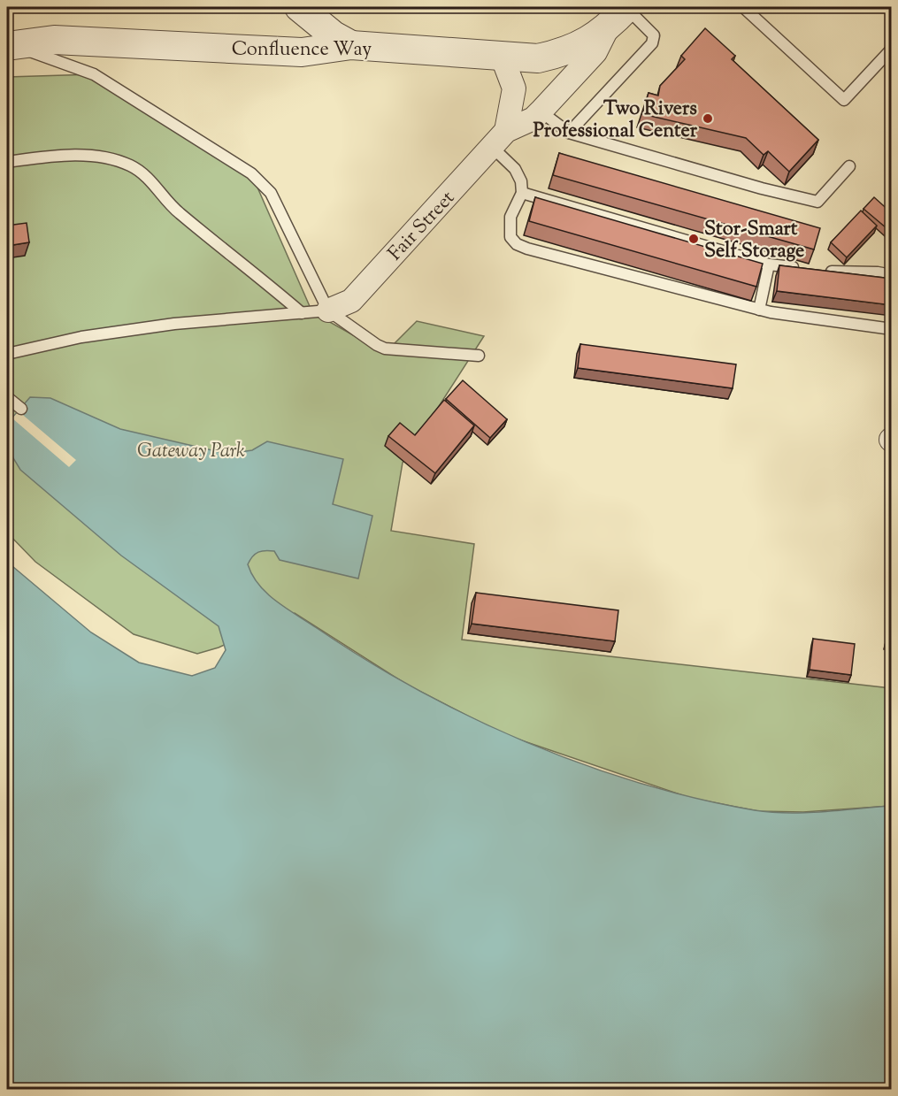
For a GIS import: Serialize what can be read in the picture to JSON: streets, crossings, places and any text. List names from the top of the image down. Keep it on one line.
{"streets":{"street":["Confluence Way","Fair Street"]},"crossings":[["Confluence Way","Fair Street"]],"parks":["Gateway Park"],"places":["Two Rivers Professional Center","Stor-Smart Self Storage"]}
